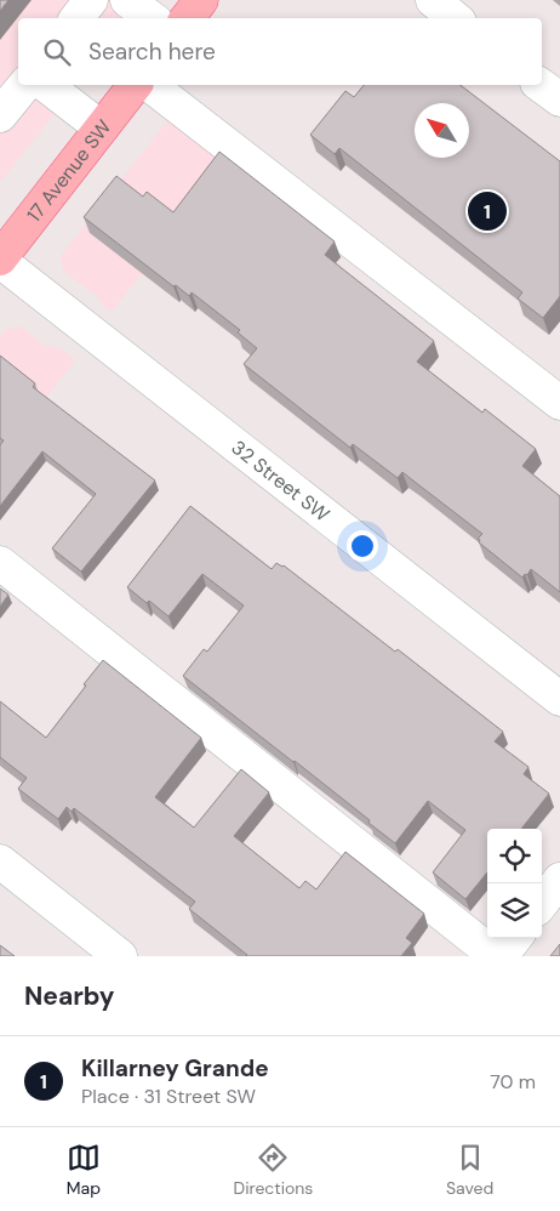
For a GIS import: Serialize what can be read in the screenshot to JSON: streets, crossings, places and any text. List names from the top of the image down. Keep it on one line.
{"streets":{"main road":["17 Avenue SW"],"street":["32 Street SW"]},"crossings":[["17 Avenue SW","32 Street SW"]],"north":"top left","page":{"search":"Search here","pins":"1","heading":"Nearby","list":[{"mark":"1","name":"Killarney Grande","note":"Place · 31 Street SW","value":"70 m"}],"nav":["Map","Directions","Saved"]}}
